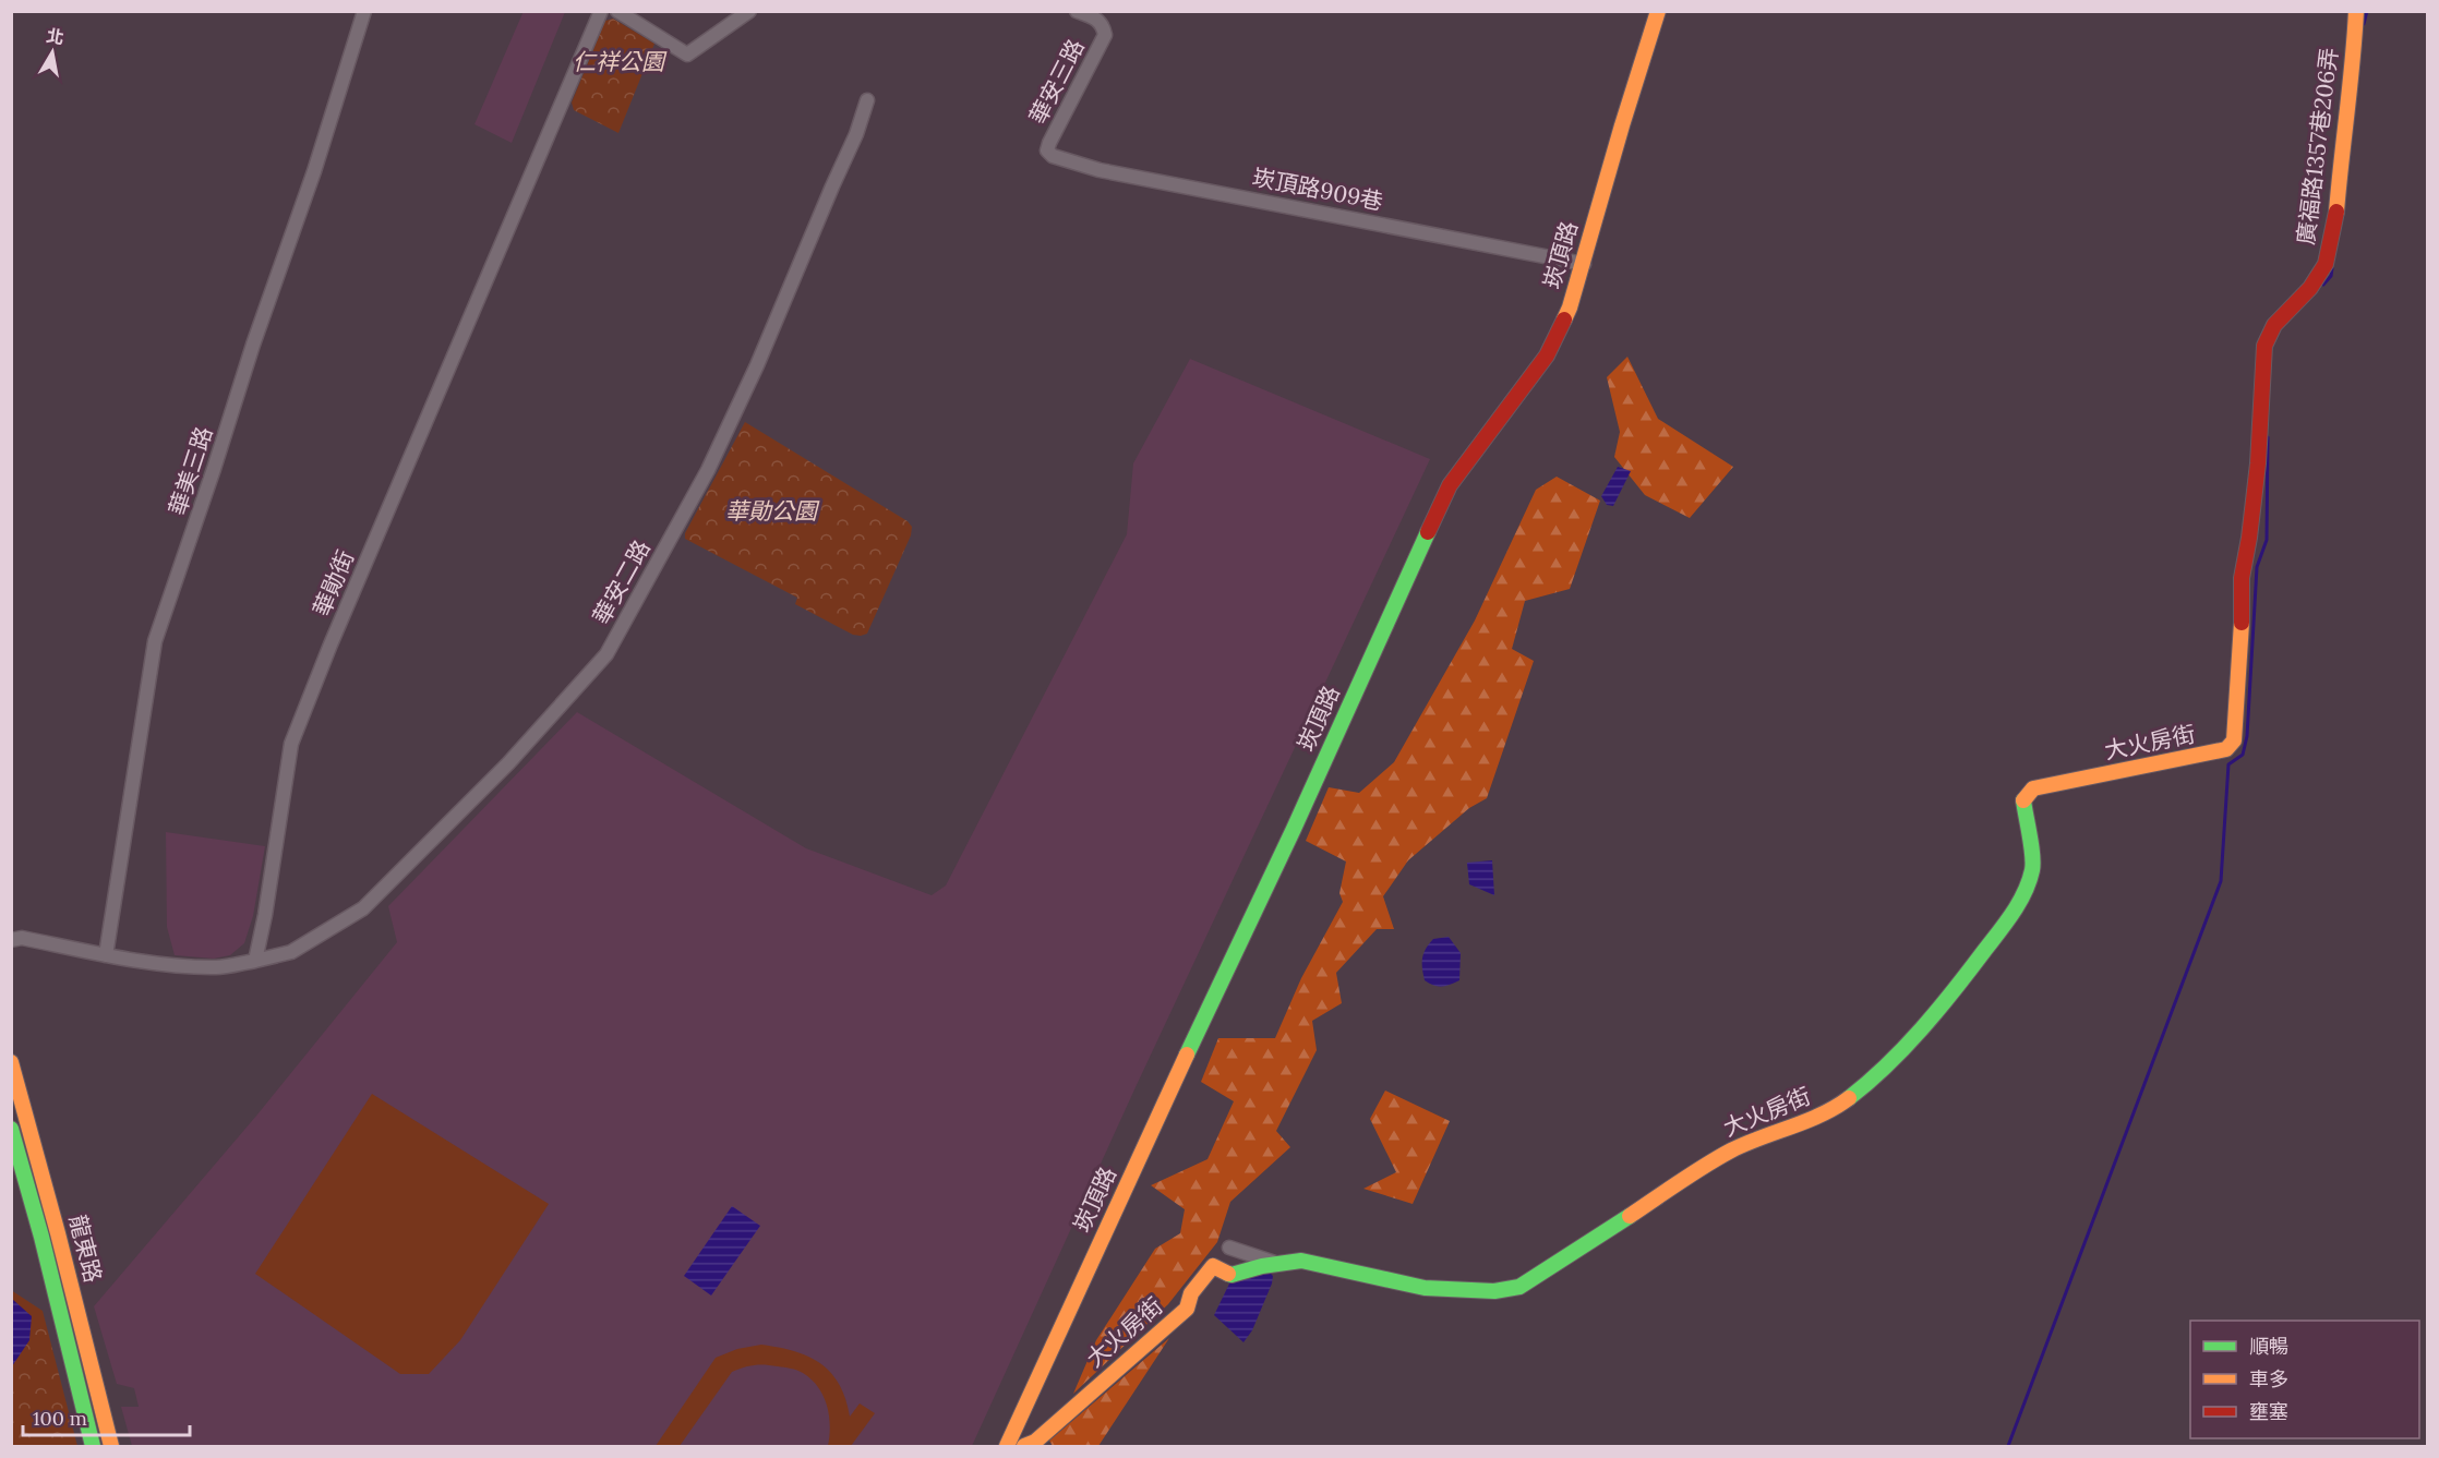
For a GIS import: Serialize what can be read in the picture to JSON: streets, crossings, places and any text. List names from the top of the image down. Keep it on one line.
{"streets":{"street":["華安三路","廣福路1357巷206弄","崁頂路909巷","崁頂路","華美三路","華安二路","華勛街","大火房街","龍東路"]},"crossings":[["華安三路","崁頂路909巷"],["廣福路1357巷206弄","大火房街"],["崁頂路909巷","崁頂路"],["華安二路","華勛街"]],"parks":["仁祥公園","華勛公園"],"legend":["順暢","車多","壅塞"],"scale_bar":"100 m","north":"top"}
